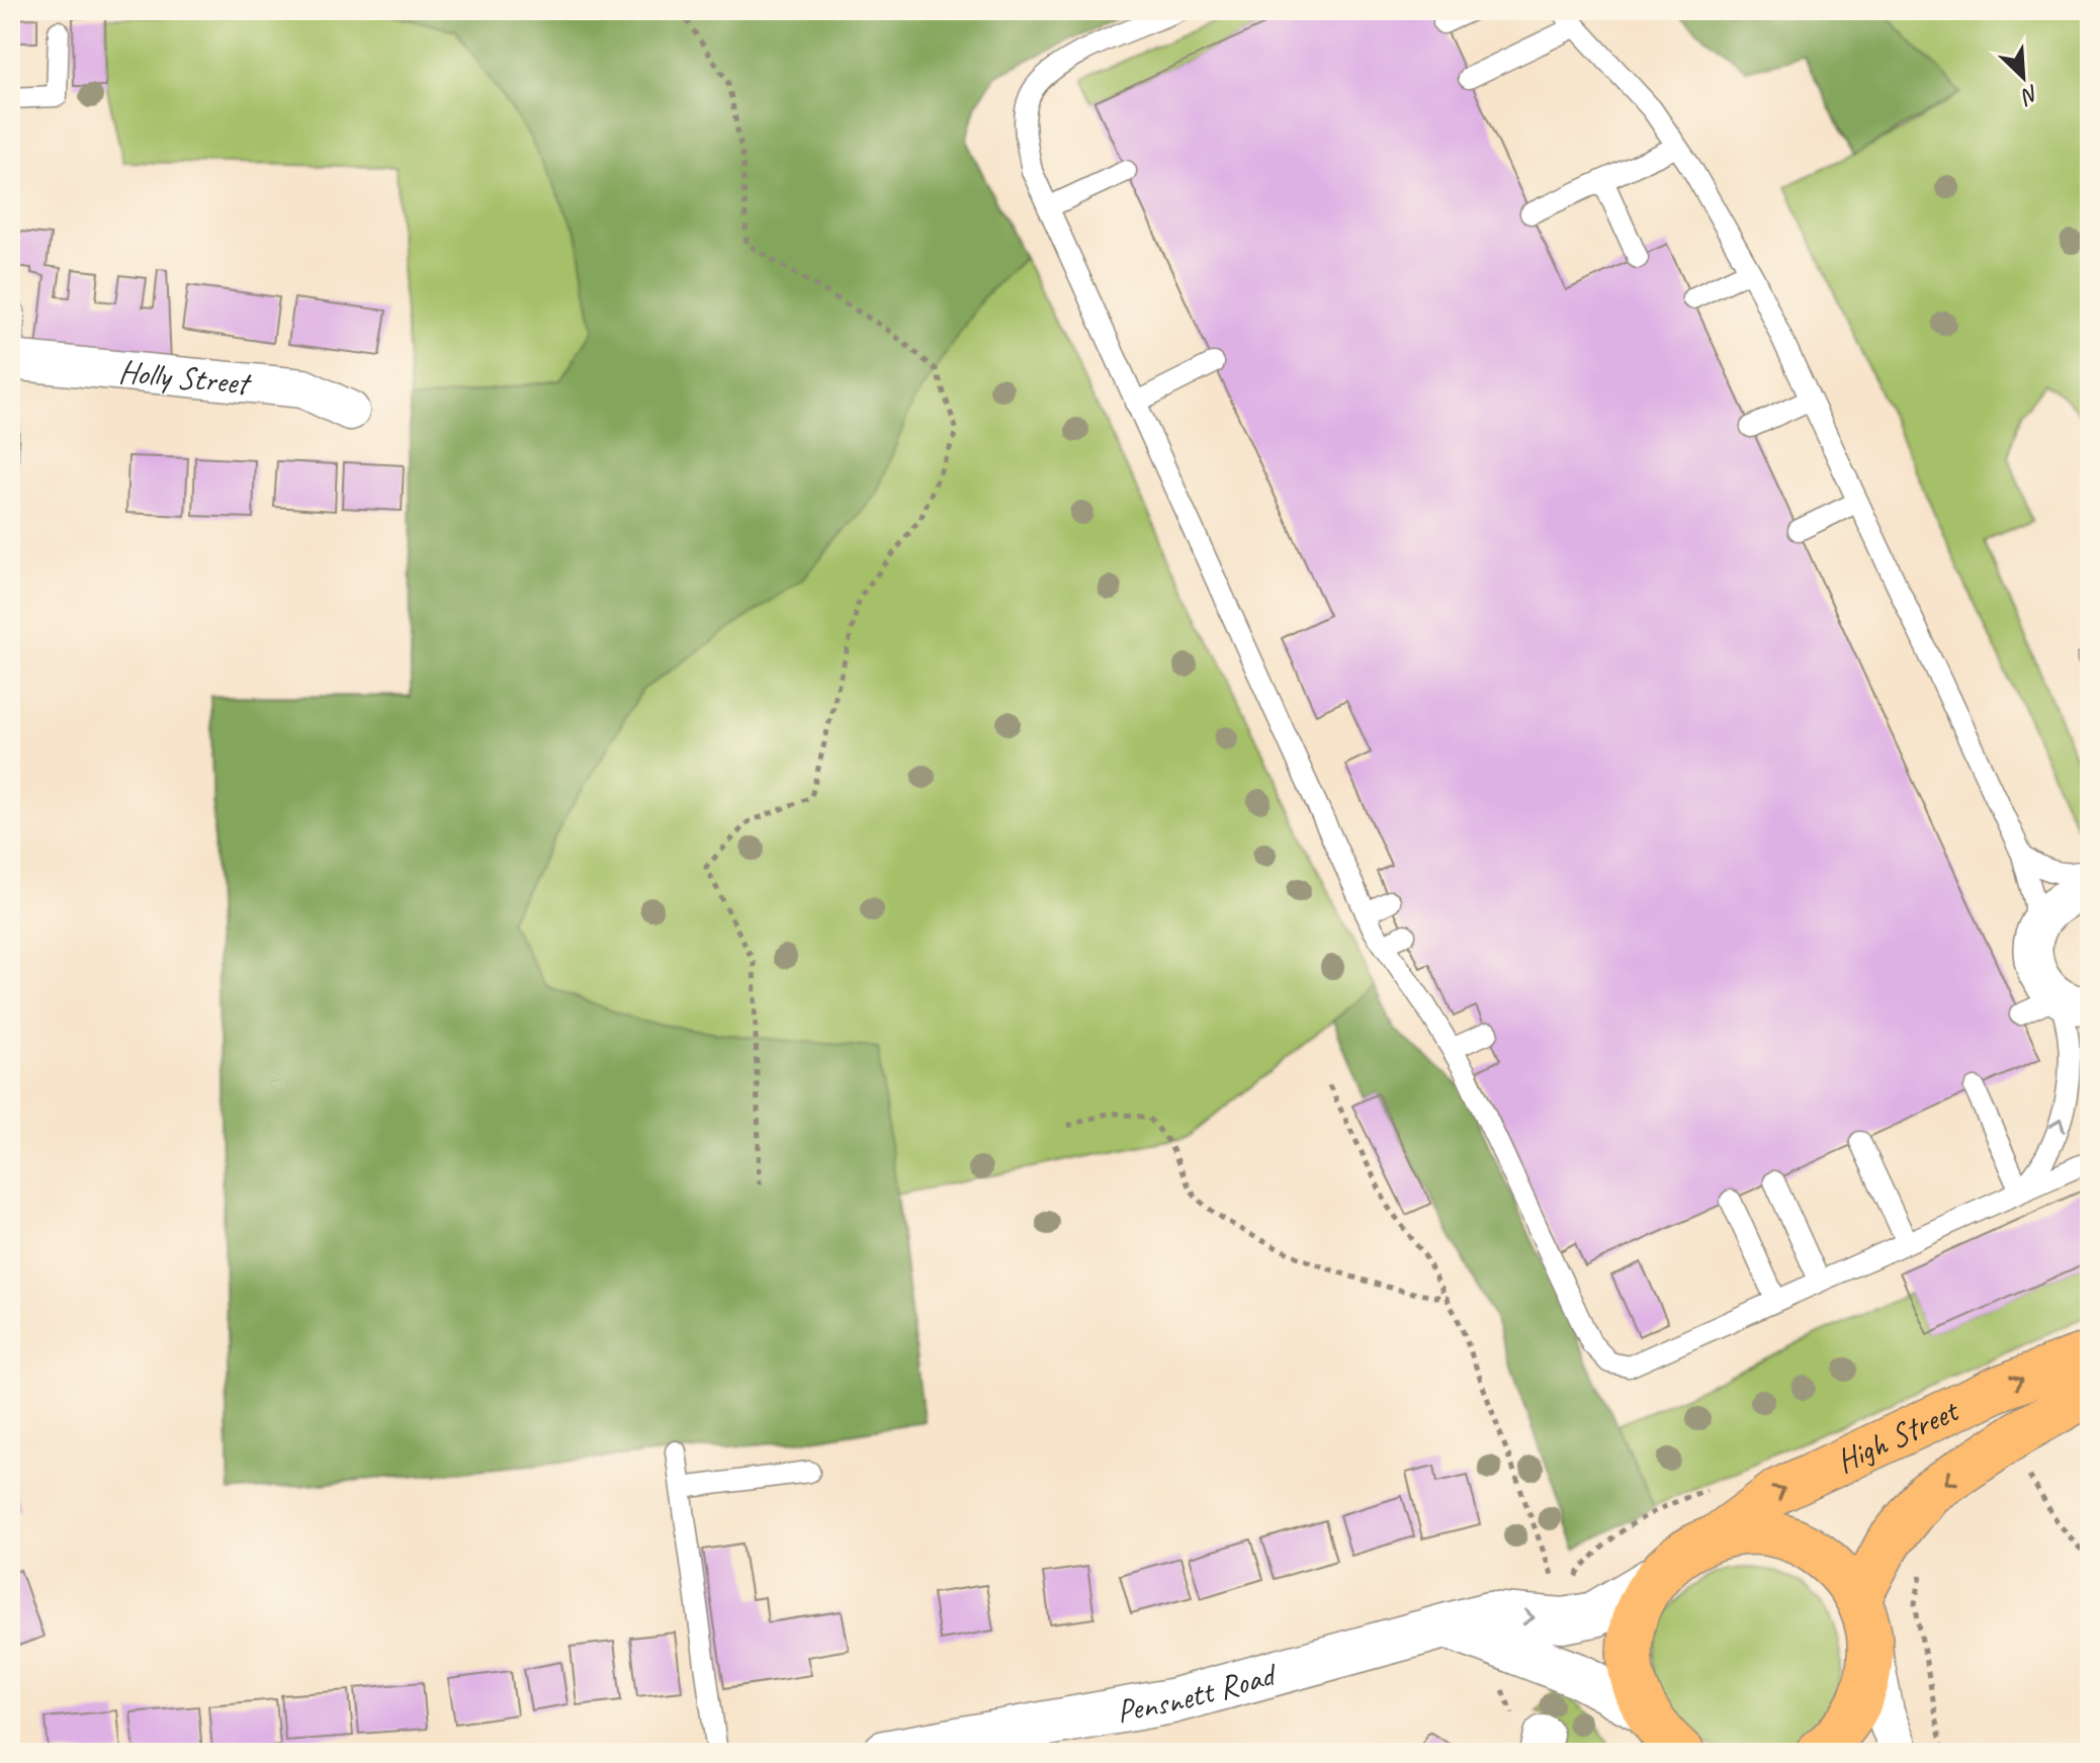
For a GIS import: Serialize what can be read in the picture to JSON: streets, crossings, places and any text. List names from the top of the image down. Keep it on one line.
{"streets":{"main road":["High Street"],"street":["Holly Street","Pensnett Road"]},"north":"bottom right"}
